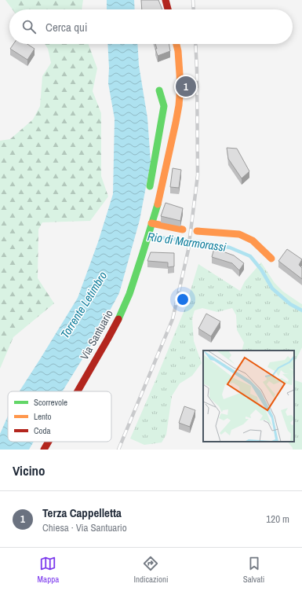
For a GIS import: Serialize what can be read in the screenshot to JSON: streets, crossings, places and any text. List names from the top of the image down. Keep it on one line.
{"streets":{"main road":["Via Santuario"]},"water":["Rio di Marmorassi","Torrente Letimbro"],"legend":["Scorrevole","Lento","Coda"],"page":{"search":"Cerca qui","pins":"1","heading":"Vicino","list":[{"mark":"1","name":"Terza Cappelletta","note":"Chiesa · Via Santuario","value":"120 m"}],"nav":["Mappa","Indicazioni","Salvati"]}}
